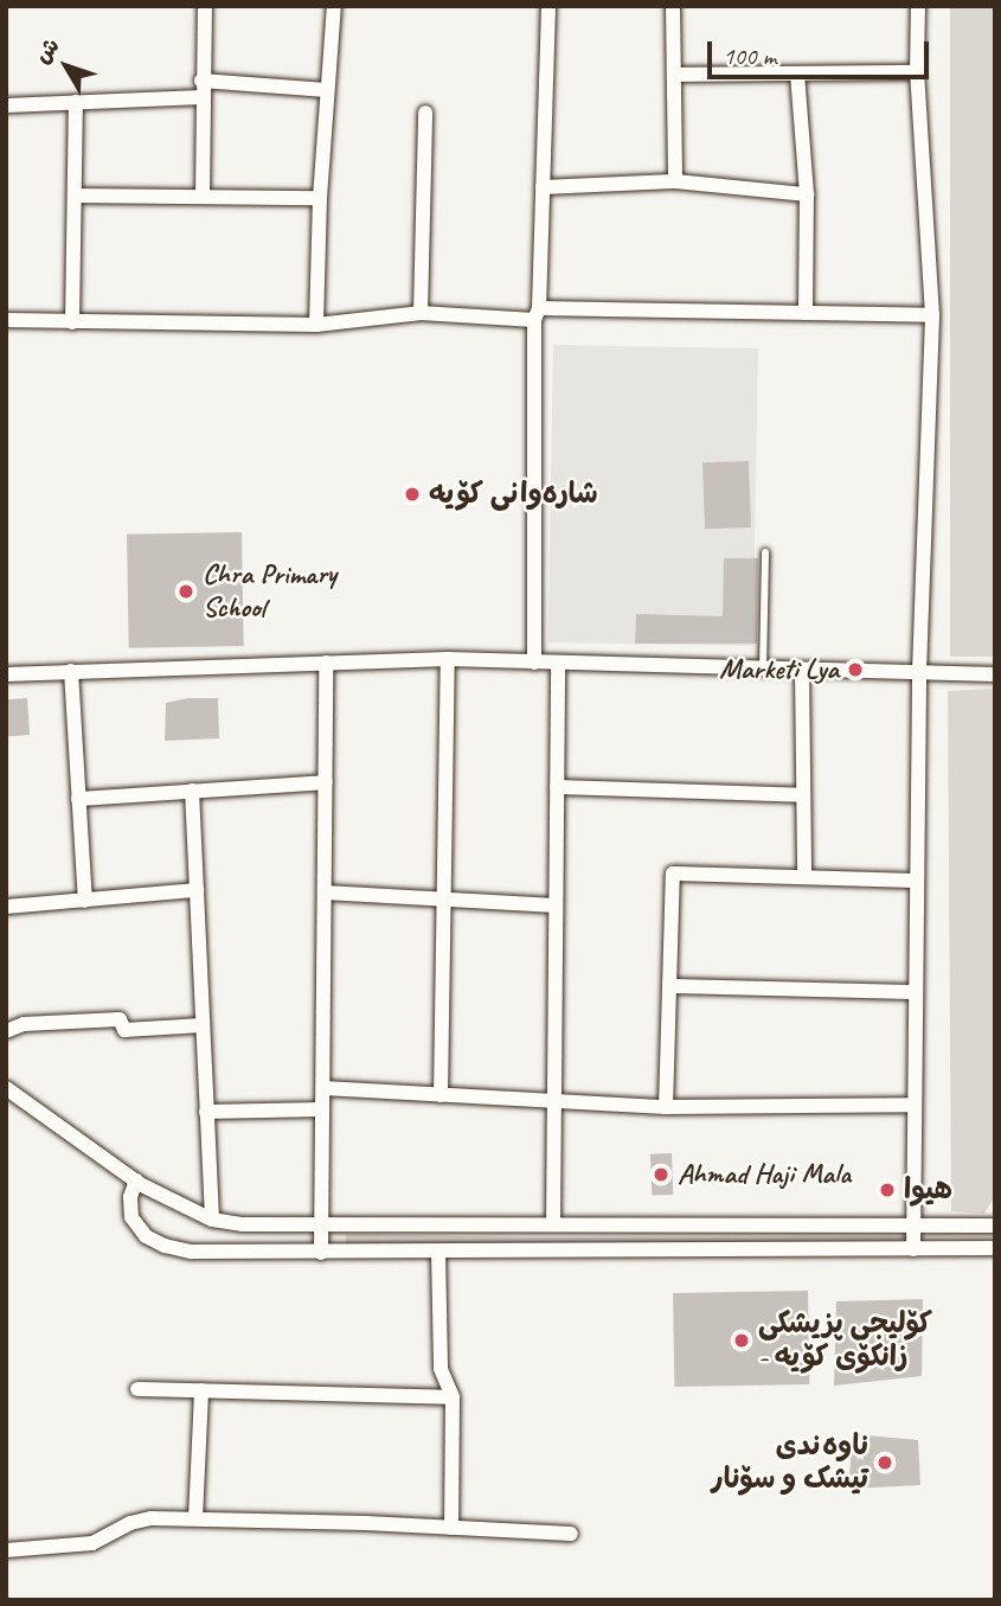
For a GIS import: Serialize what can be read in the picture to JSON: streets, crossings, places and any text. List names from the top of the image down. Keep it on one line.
{"places":["شارەوانی کۆیە","Chra Primary School","Marketi Lya","Ahmad Haji Mala","هیوا","کۆلیجی پزیشکی - زانکۆی کۆیە","ناوەندی تیشک و سۆنار"],"scale_bar":"100 m","north":"top left"}
